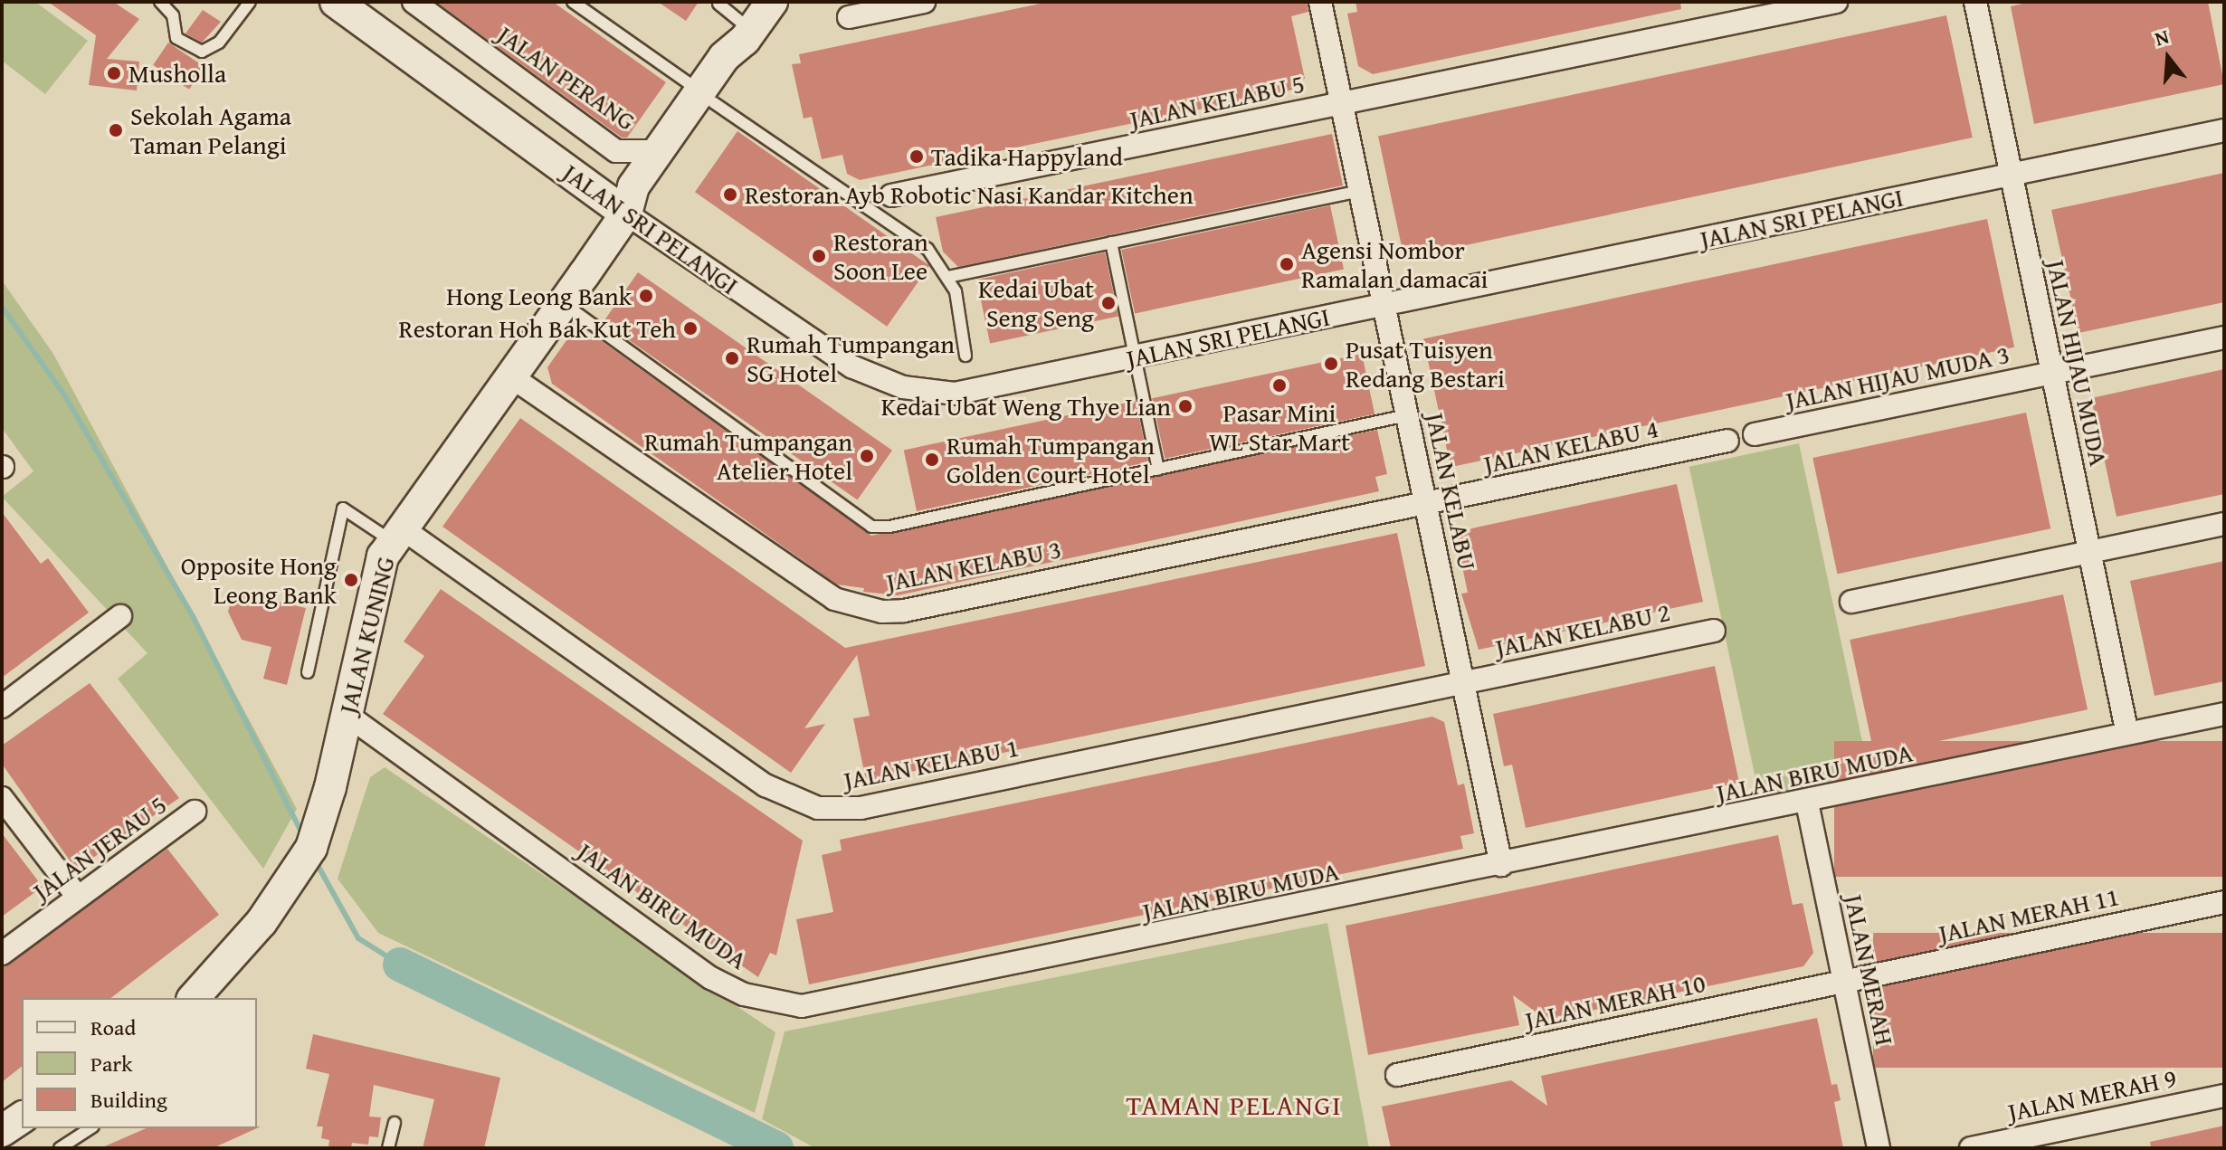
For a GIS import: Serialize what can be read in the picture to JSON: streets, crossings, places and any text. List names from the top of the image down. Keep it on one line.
{"streets":{"street":["JALAN PERANG","JALAN KELABU 5","JALAN SRI PELANGI","JALAN HIJAU MUDA","JALAN HIJAU MUDA 3","JALAN KELABU 4","JALAN KELABU","JALAN KELABU 3","JALAN KELABU 2","JALAN KUNING","JALAN KELABU 1","JALAN BIRU MUDA","JALAN JERAU 5","JALAN MERAH 11","JALAN MERAH","JALAN MERAH 10","JALAN MERAH 9"]},"crossings":[["JALAN PERANG","JALAN KUNING"],["JALAN KELABU 5","JALAN KELABU"],["JALAN SRI PELANGI","JALAN HIJAU MUDA"],["JALAN SRI PELANGI","JALAN KELABU"],["JALAN SRI PELANGI","JALAN KUNING"],["JALAN HIJAU MUDA","JALAN HIJAU MUDA 3"],["JALAN HIJAU MUDA","JALAN BIRU MUDA"],["JALAN KELABU 4","JALAN KELABU"],["JALAN KELABU 4","JALAN KELABU 3"],["JALAN KELABU","JALAN KELABU 3"],["JALAN KELABU","JALAN KELABU 2"],["JALAN KELABU","JALAN KELABU 1"],["JALAN KELABU","JALAN BIRU MUDA"],["JALAN KELABU 3","JALAN KUNING"],["JALAN KELABU 2","JALAN KELABU 1"],["JALAN KUNING","JALAN KELABU 1"],["JALAN KUNING","JALAN BIRU MUDA"],["JALAN BIRU MUDA","JALAN MERAH"],["JALAN MERAH 11","JALAN MERAH"],["JALAN MERAH 11","JALAN MERAH 10"],["JALAN MERAH","JALAN MERAH 10"]],"districts":["TAMAN PELANGI"],"places":["Musholla","Sekolah Agama Taman Pelangi","Tadika Happyland","Restoran Ayb Robotic Nasi Kandar Kitchen","Restoran Soon Lee","Agensi Nombor Ramalan damacai","Hong Leong Bank","Kedai Ubat Seng Seng","Restoran Hoh Bak Kut Teh","Rumah Tumpangan SG Hotel","Pusat Tuisyen Redang Bestari","Pasar Mini WL Star Mart","Kedai Ubat Weng Thye Lian","Rumah Tumpangan Atelier Hotel","Rumah Tumpangan Golden Court Hotel","Opposite Hong Leong Bank"],"legend":["Road","Park","Building"],"north":"top"}
